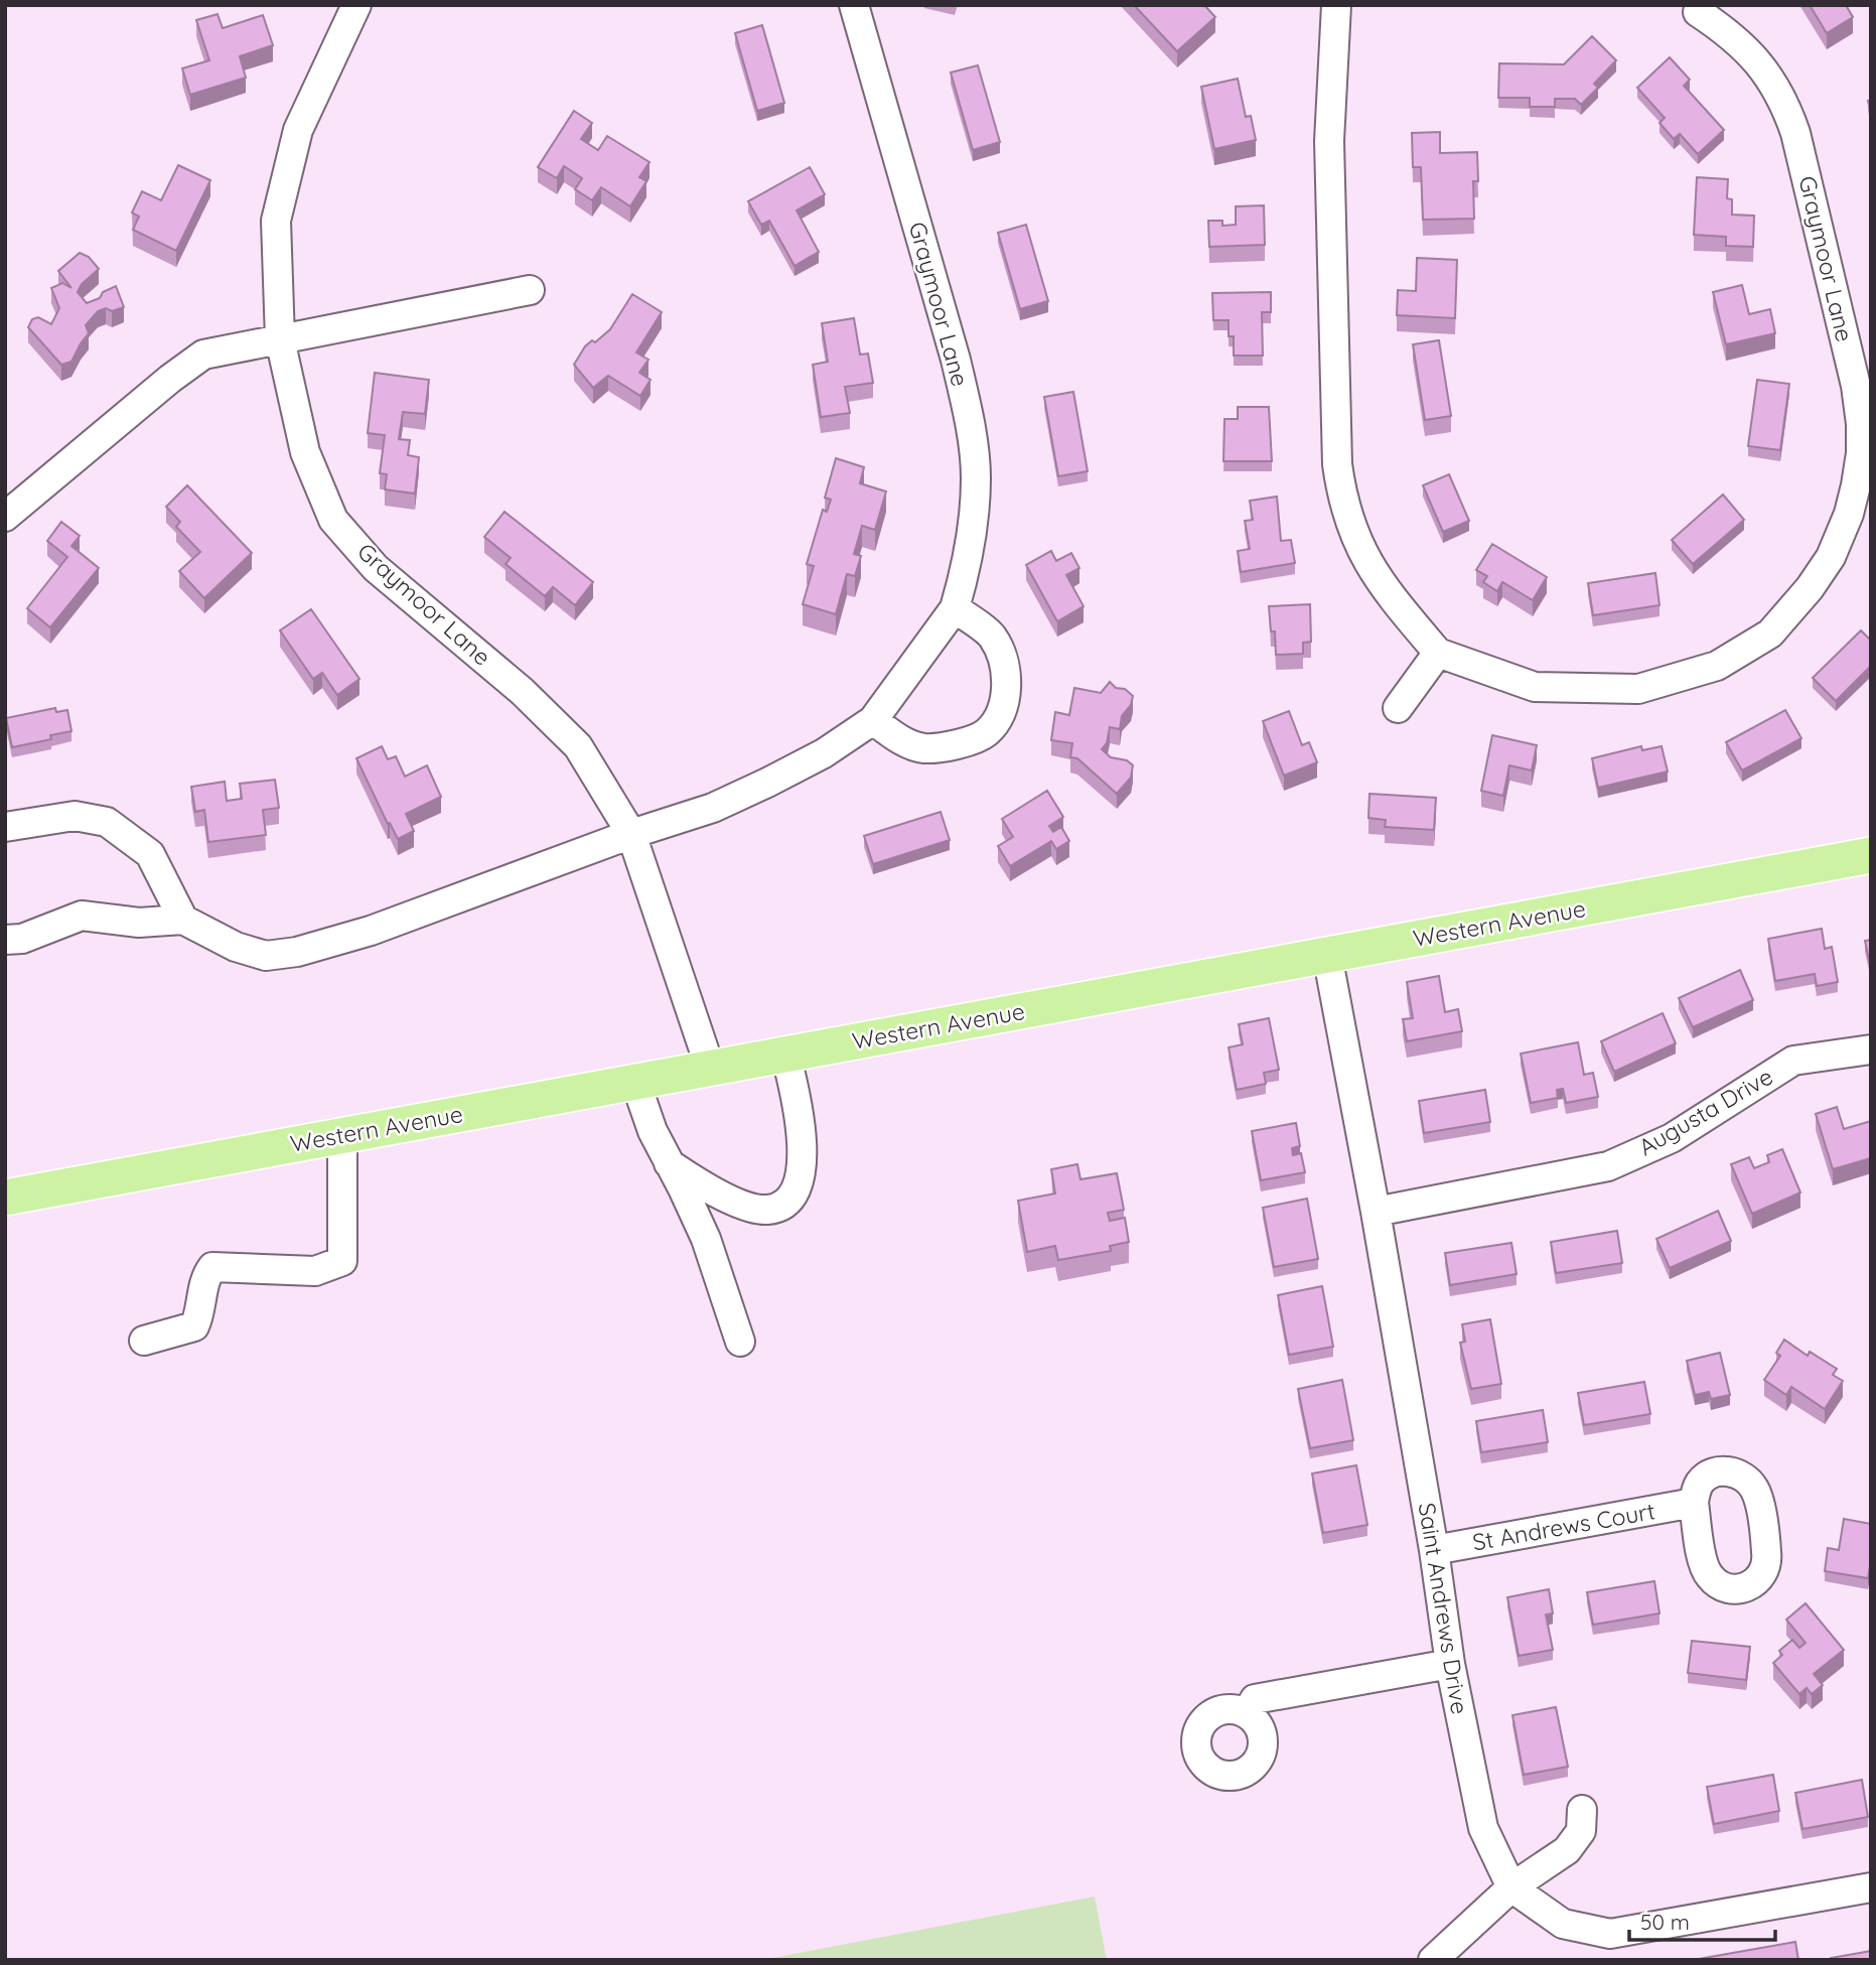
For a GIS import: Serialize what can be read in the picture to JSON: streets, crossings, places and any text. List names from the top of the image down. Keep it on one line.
{"streets":{"main road":["Western Avenue"],"street":["Graymoor Lane","Augusta Drive","St Andrews Court","Saint Andrews Drive"]},"crossings":[["Graymoor Lane","Western Avenue"],["Western Avenue","Saint Andrews Drive"],["Augusta Drive","Saint Andrews Drive"],["St Andrews Court","Saint Andrews Drive"]],"scale_bar":"50 m"}
